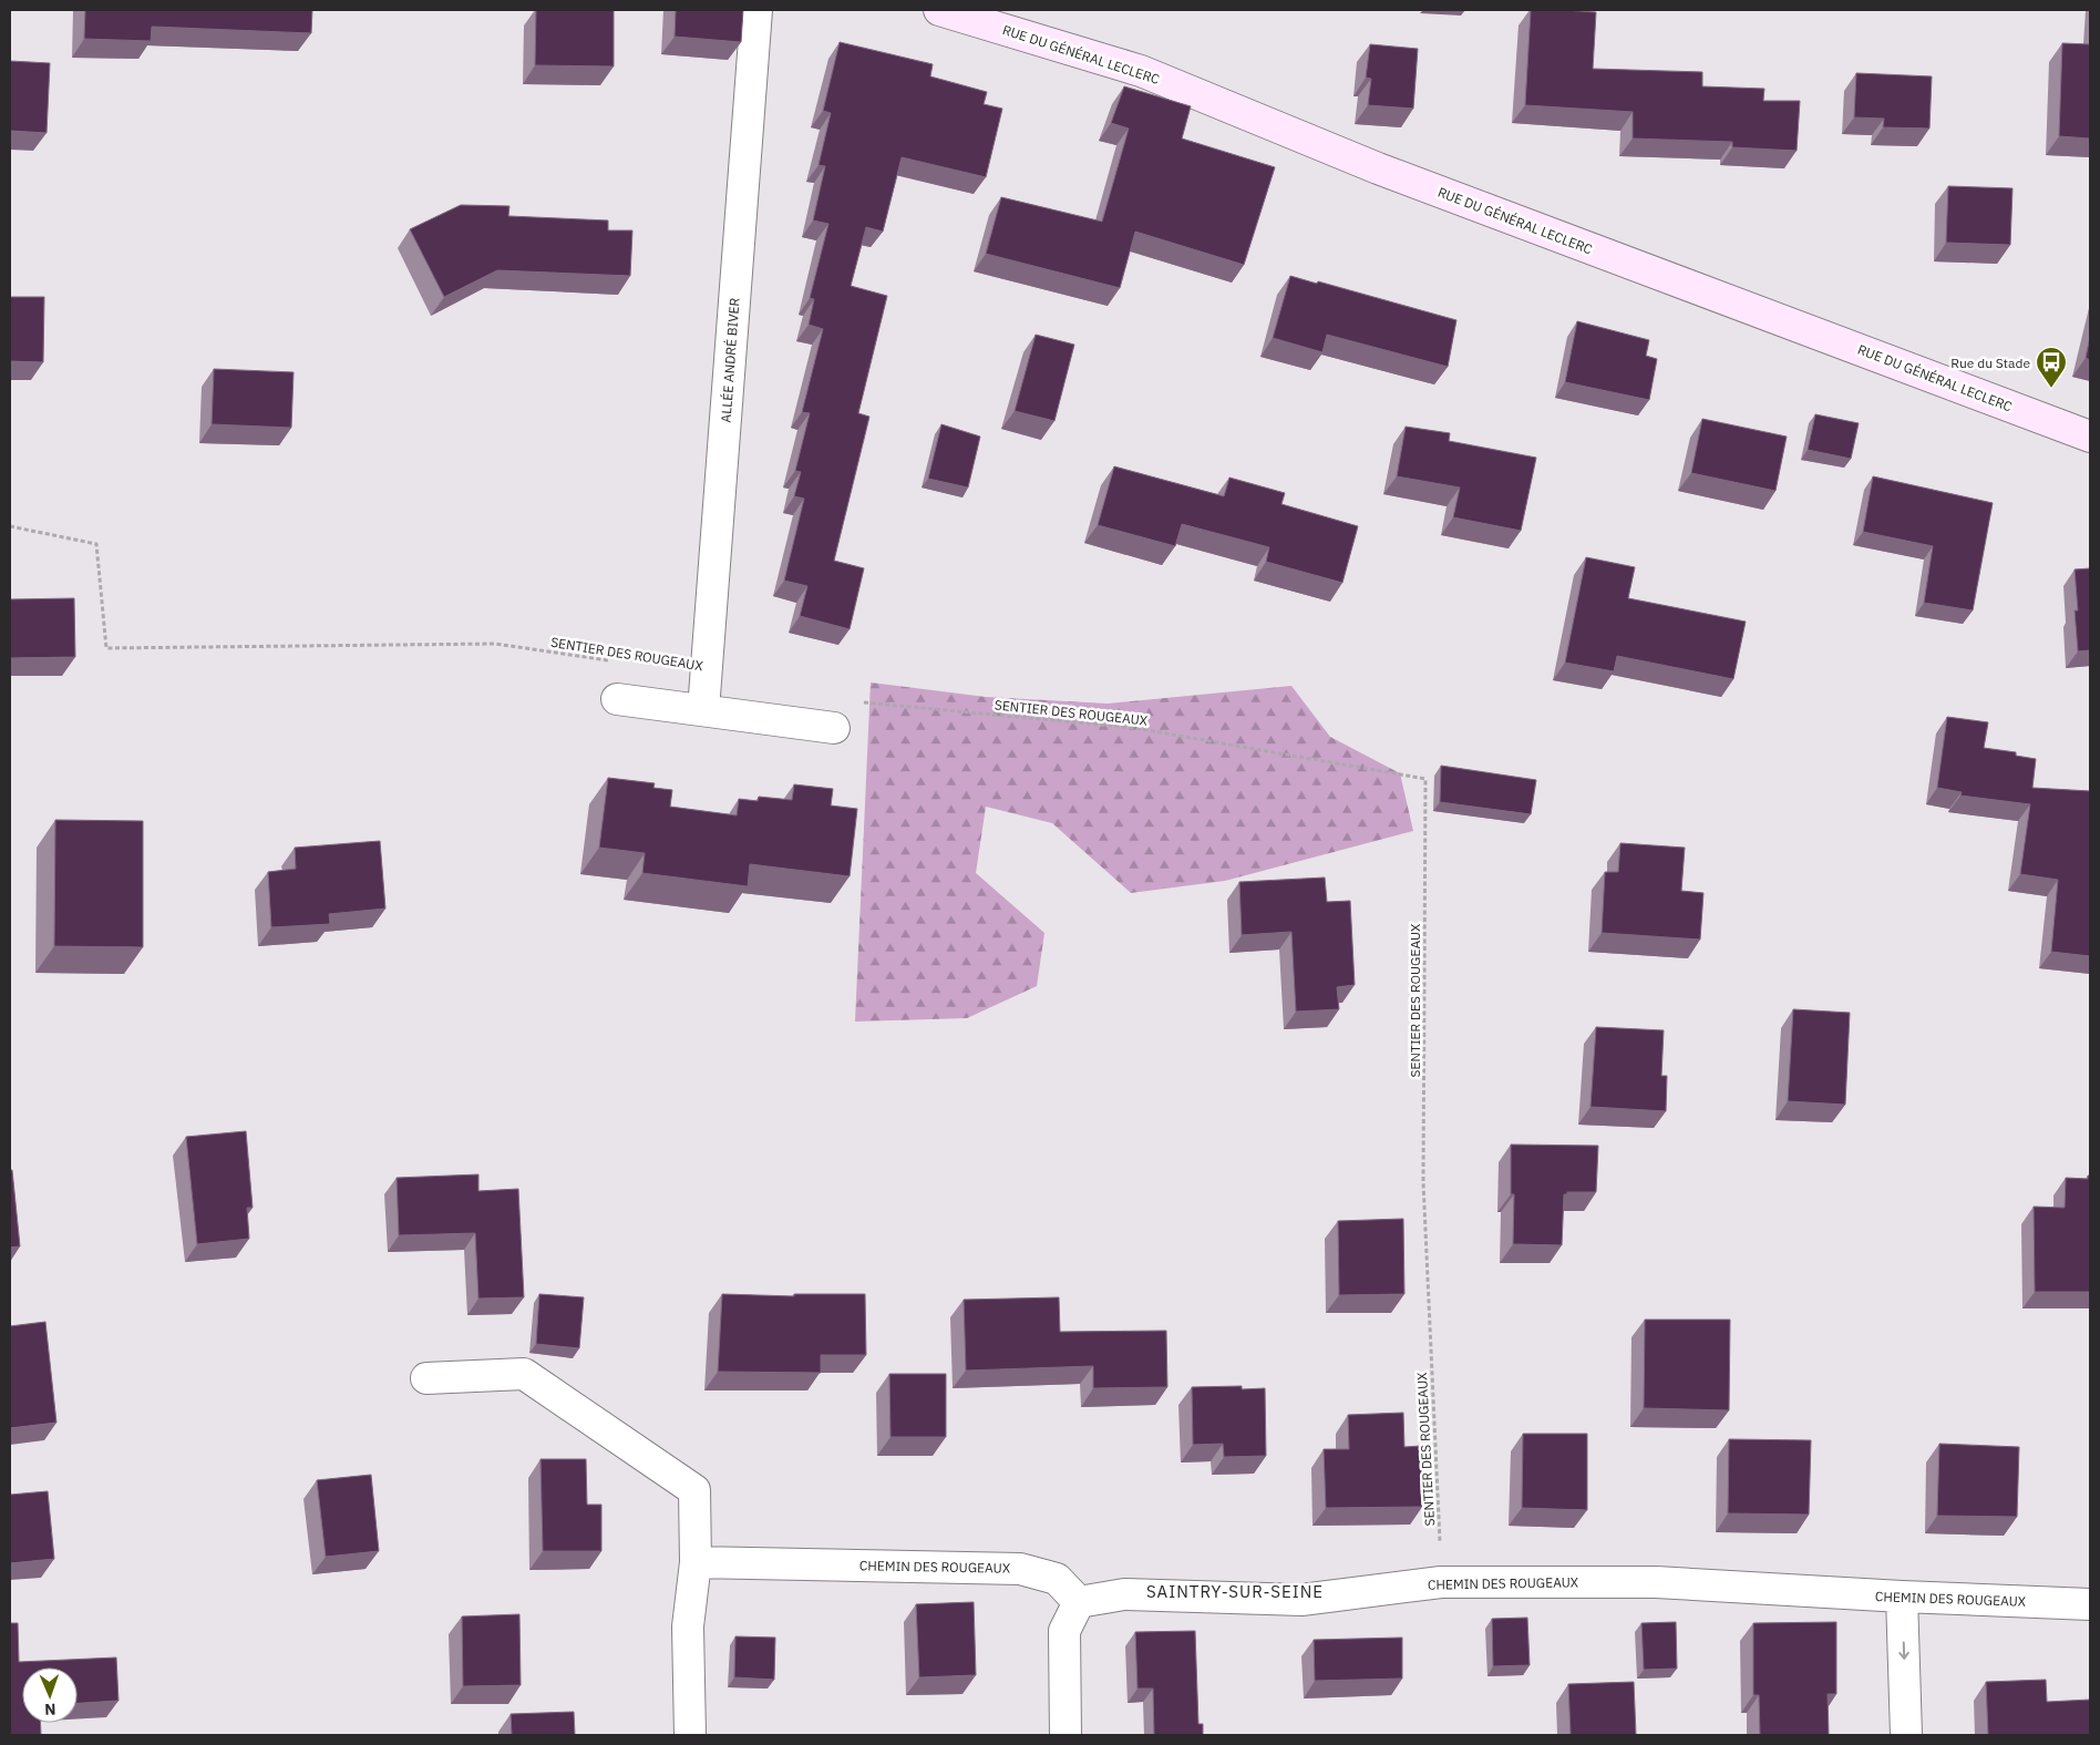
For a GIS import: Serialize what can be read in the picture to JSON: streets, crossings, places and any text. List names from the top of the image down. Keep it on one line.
{"streets":{"street":["RUE DU GÉNÉRAL LECLERC","ALLÉE ANDRÉ BIVER","CHEMIN DES ROUGEAUX"],"path":["SENTIER DES ROUGEAUX"]},"crossings":[["SENTIER DES ROUGEAUX","CHEMIN DES ROUGEAUX"]],"districts":["SAINTRY-SUR-SEINE"],"places":{"bus stop":["Rue du Stade"]},"north":"bottom"}
